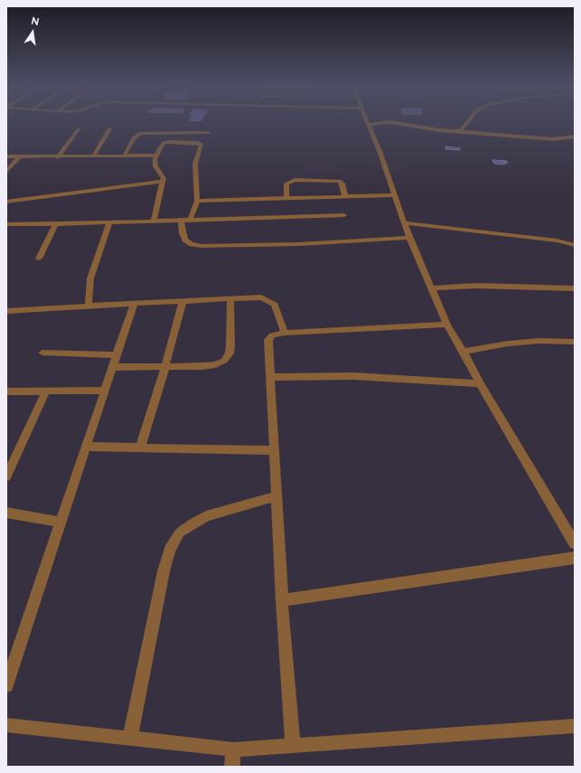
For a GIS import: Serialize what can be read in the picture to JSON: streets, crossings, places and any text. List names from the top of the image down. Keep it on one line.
{"north":"top"}
